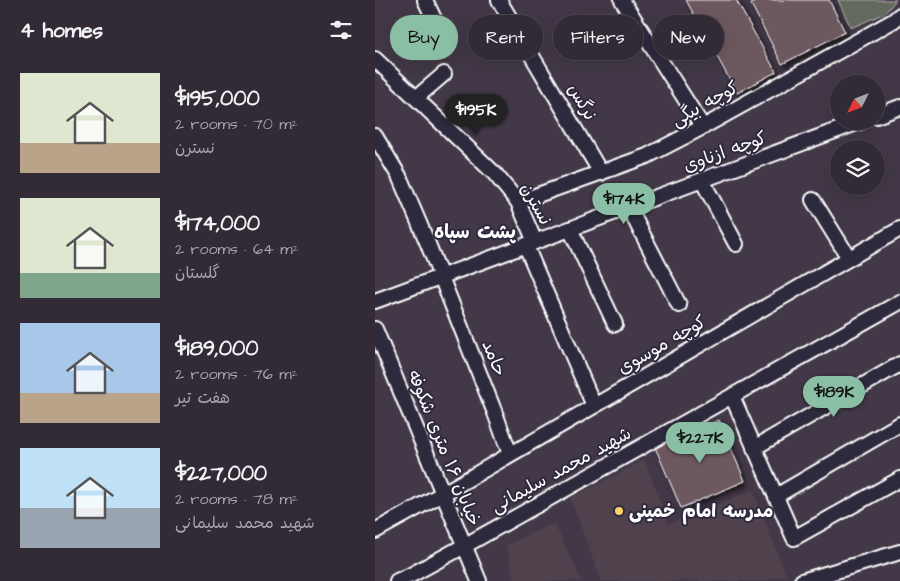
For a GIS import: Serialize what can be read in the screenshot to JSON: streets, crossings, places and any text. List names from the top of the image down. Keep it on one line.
{"streets":{"street":["نرگس","کوچه بیگی","کوچه ازناوی","نسترن","کوچه موسوی","حامد","خیابان ۱۶ متری شکوفه","شهید محمد سلیمانی"]},"crossings":[["نرگس","کوچه بیگی"],["کوچه بیگی","نسترن"],["کوچه ازناوی","نسترن"],["کوچه ازناوی","حامد"],["نسترن","کوچه موسوی"],["کوچه موسوی","حامد"],["کوچه موسوی","خیابان ۱۶ متری شکوفه"],["خیابان ۱۶ متری شکوفه","شهید محمد سلیمانی"]],"districts":["پشت سپاه"],"places":["مدرسه امام خمینی"],"north":"bottom left","page":{"heading":"4 homes","chip":["Buy","Rent","Filters","New"],"list":[{"name":"$195,000","note":"2 rooms · 70 m² · نسترن"},{"name":"$174,000","note":"2 rooms · 64 m² · گلستان"},{"name":"$189,000","note":"2 rooms · 76 m² · هفت تیر"},{"name":"$227,000","note":"2 rooms · 78 m² · شهید محمد سلیمانی"}],"price":["$195K","$174K","$189K","$227K"]}}
